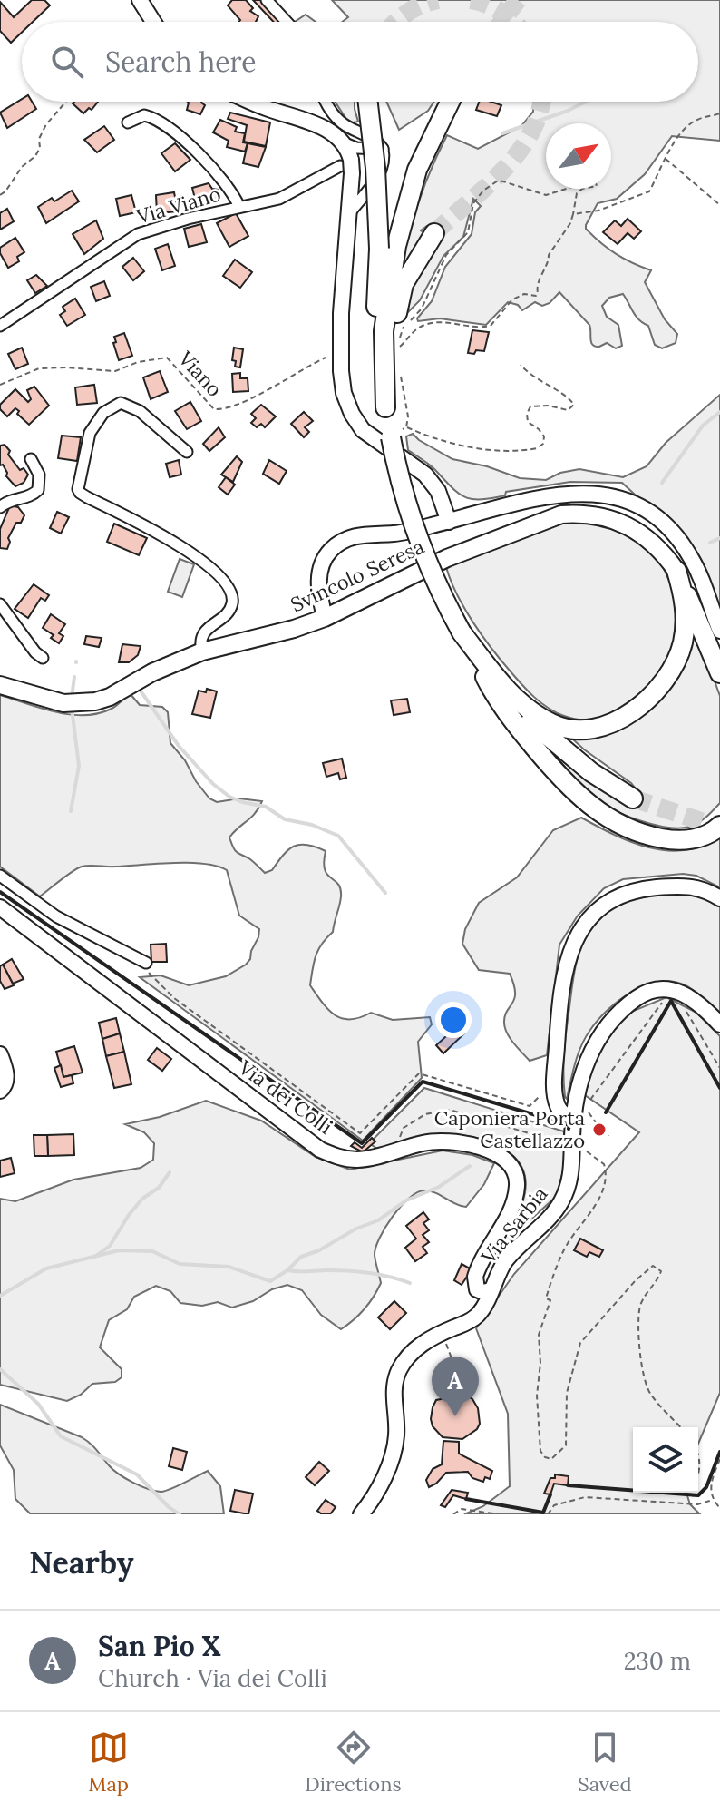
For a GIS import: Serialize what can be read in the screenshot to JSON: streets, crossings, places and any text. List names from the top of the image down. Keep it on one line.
{"streets":{"main road":["Svincolo Seresa"],"street":["Via Viano","Via dei Colli","Via Sarbia"],"path":["Viano"]},"crossings":[["Via dei Colli","Via Sarbia"]],"places":["Caponiera Porta Castellazzo"],"north":"top right","page":{"search":"Search here","pins":"A","heading":"Nearby","list":[{"mark":"A","name":"San Pio X","note":"Church · Via dei Colli","value":"230 m"}],"nav":["Map","Directions","Saved"]}}
